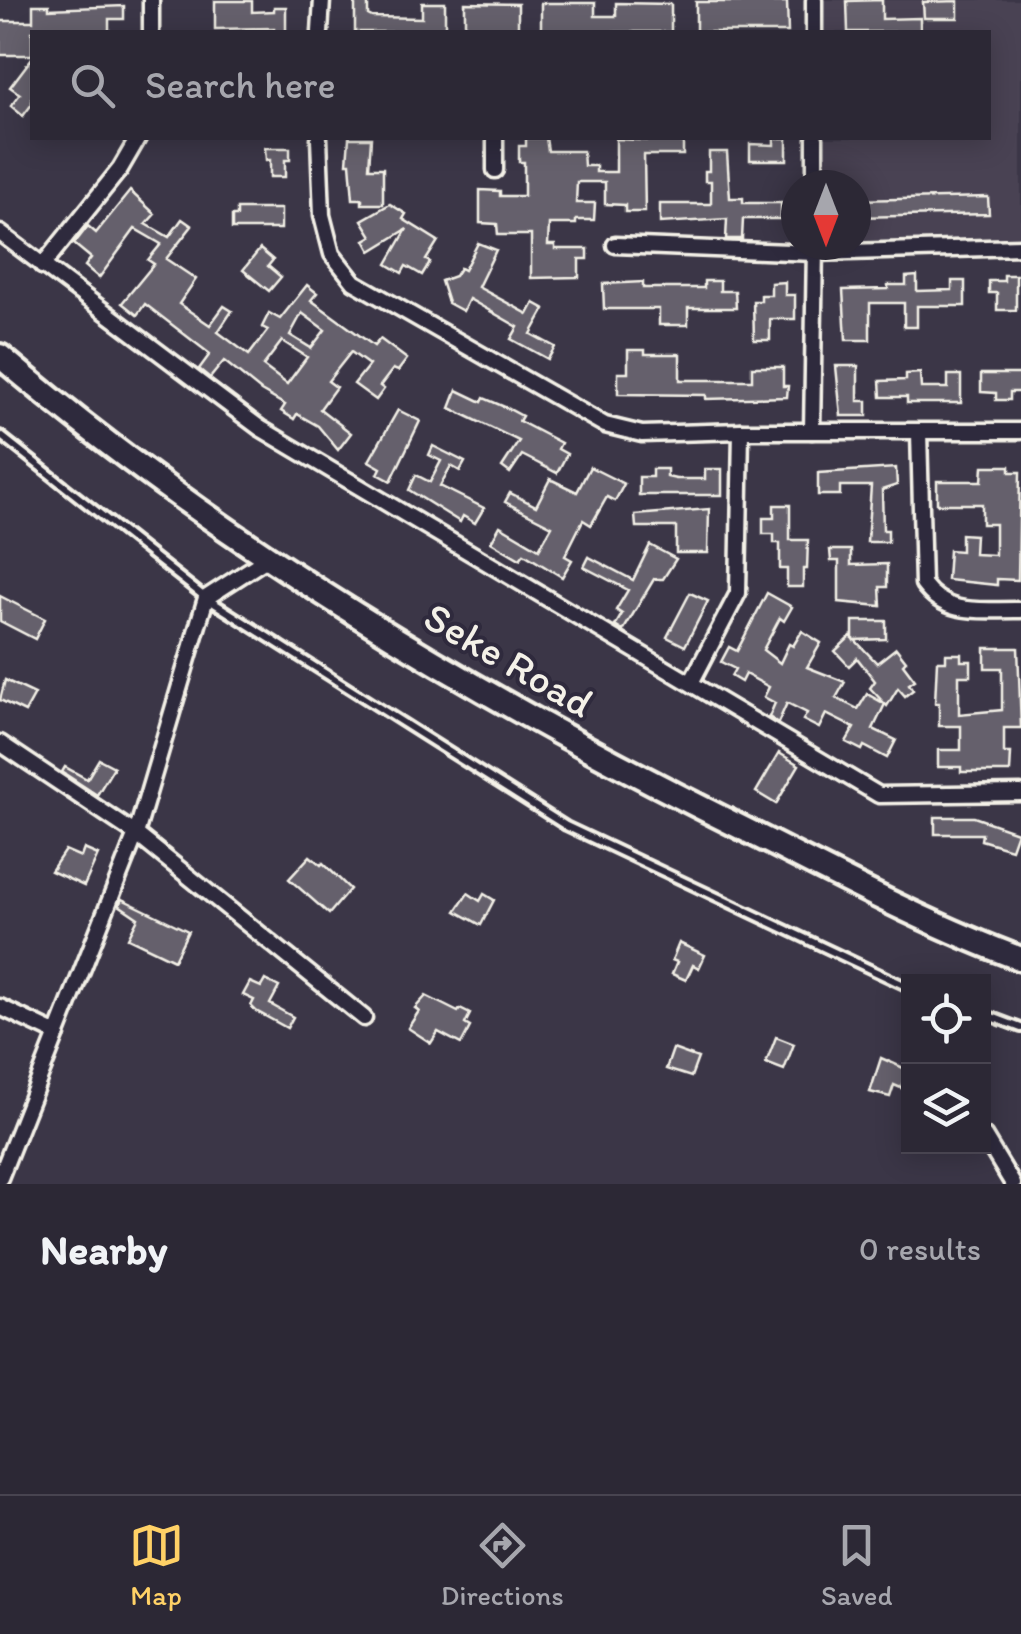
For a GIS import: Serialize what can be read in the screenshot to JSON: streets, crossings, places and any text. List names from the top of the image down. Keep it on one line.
{"streets":{"main road":["Seke Road"]},"north":"bottom","page":{"search":"Search here","heading":["Nearby","0 results"],"nav":["Map","Directions","Saved"]}}
